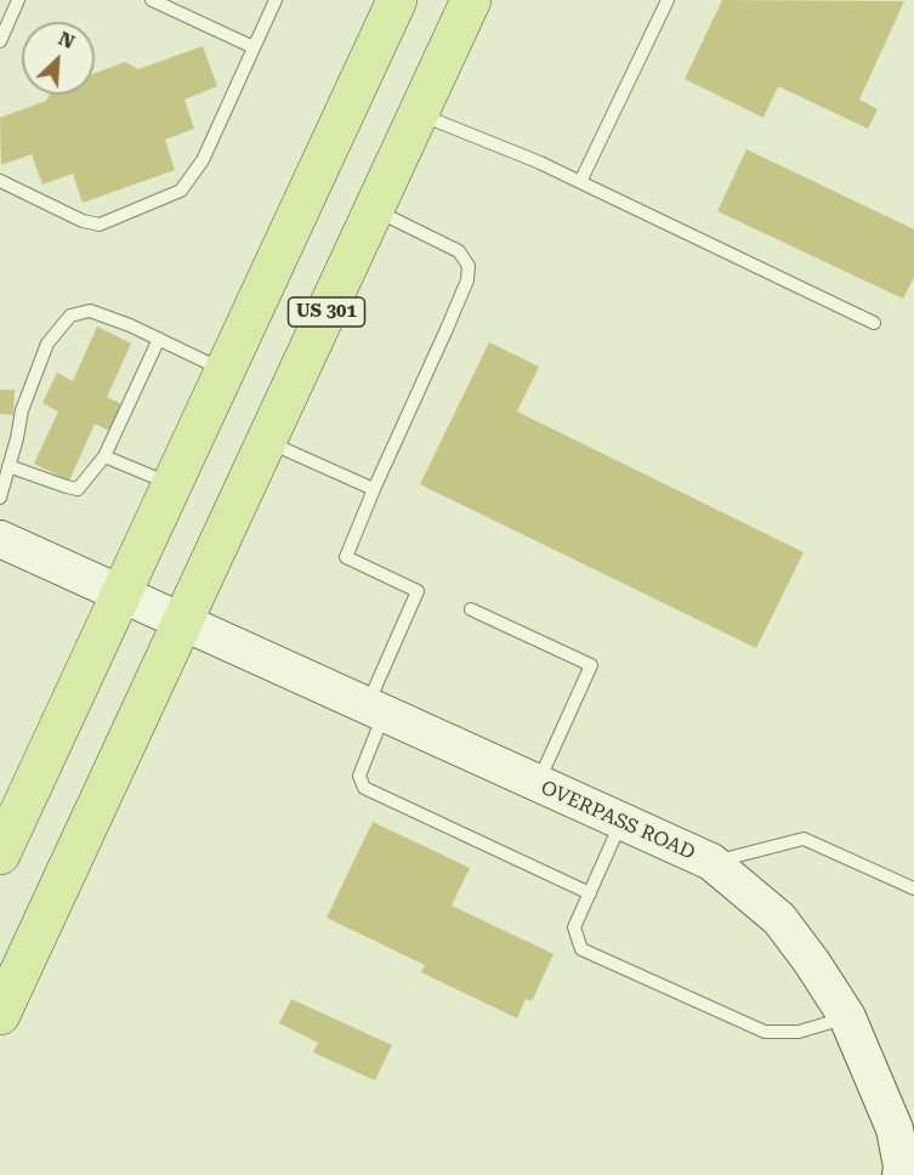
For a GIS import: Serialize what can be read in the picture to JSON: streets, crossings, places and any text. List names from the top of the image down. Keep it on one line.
{"streets":{"main road":["US 301","OVERPASS ROAD"]},"crossings":[["US 301","OVERPASS ROAD"]],"north":"top right"}
